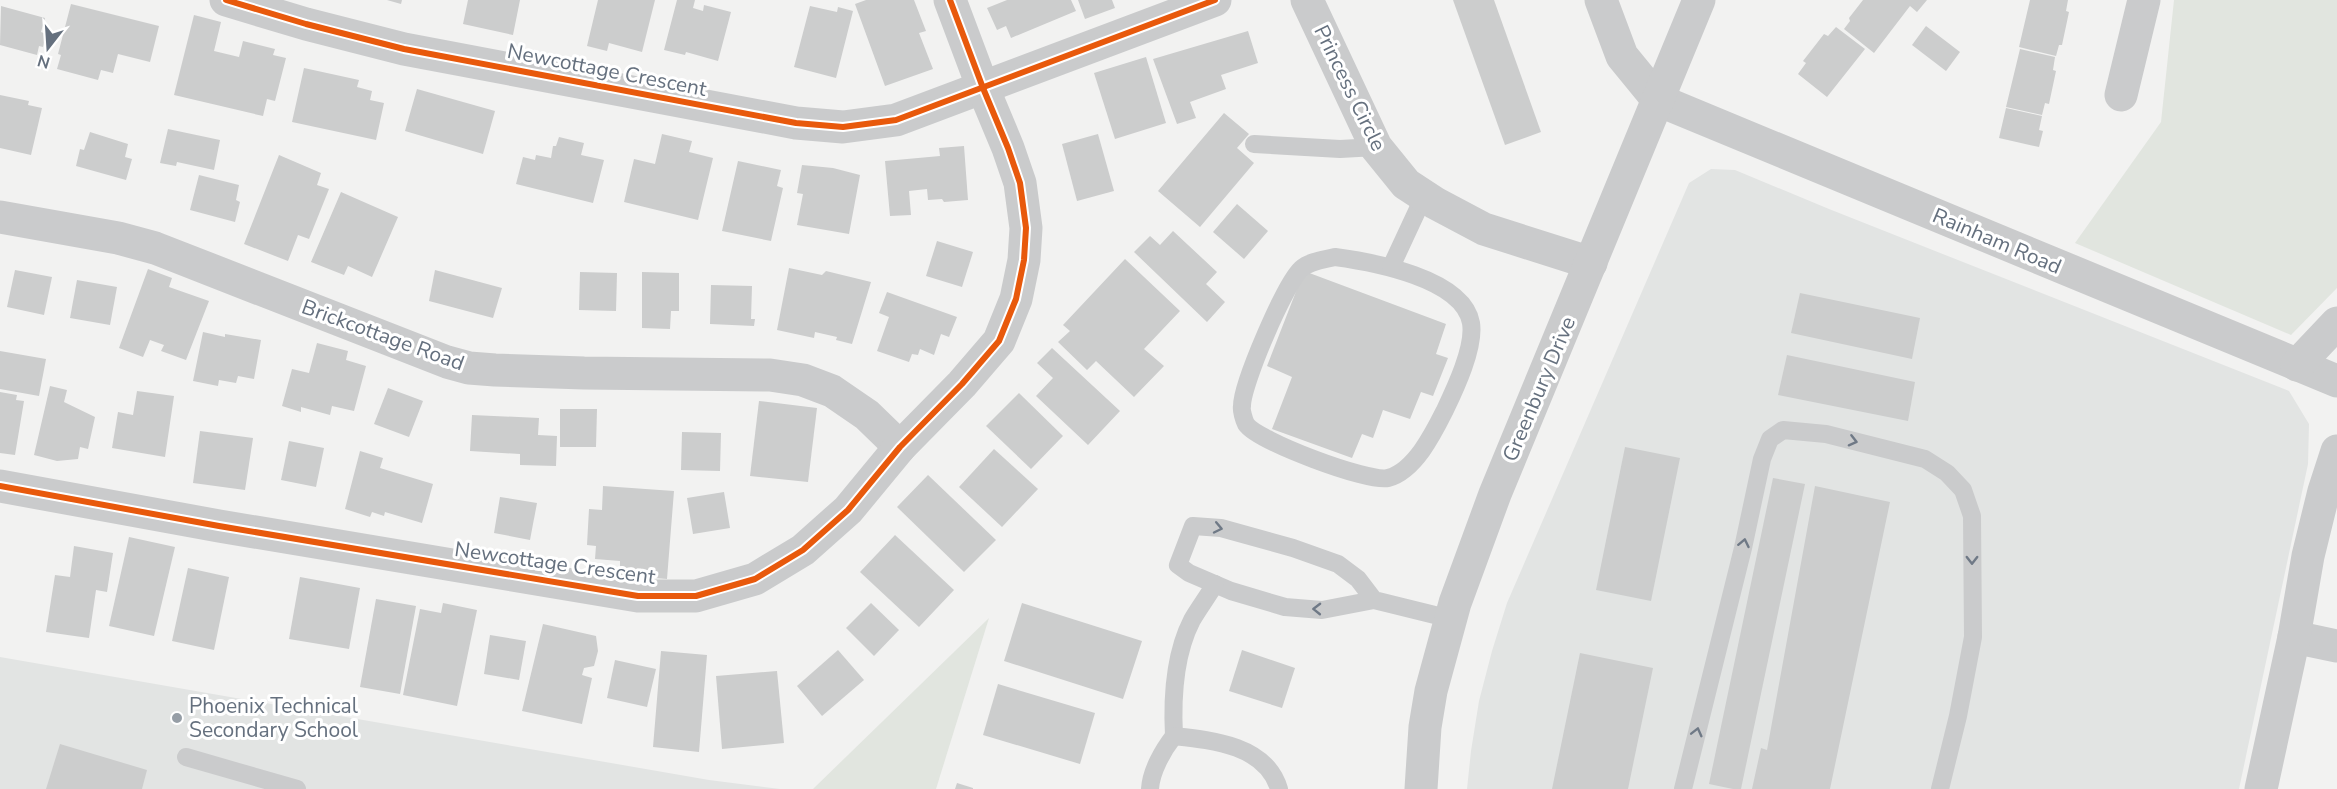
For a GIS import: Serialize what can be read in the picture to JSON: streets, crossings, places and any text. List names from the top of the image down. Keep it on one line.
{"streets":{"street":["Newcottage Crescent","Princess Circle","Rainham Road","Brickcottage Road","Greenbury Drive"]},"crossings":[["Newcottage Crescent","Brickcottage Road"],["Princess Circle","Greenbury Drive"],["Rainham Road","Greenbury Drive"]],"places":["Phoenix Technical Secondary School"],"north":"bottom"}
